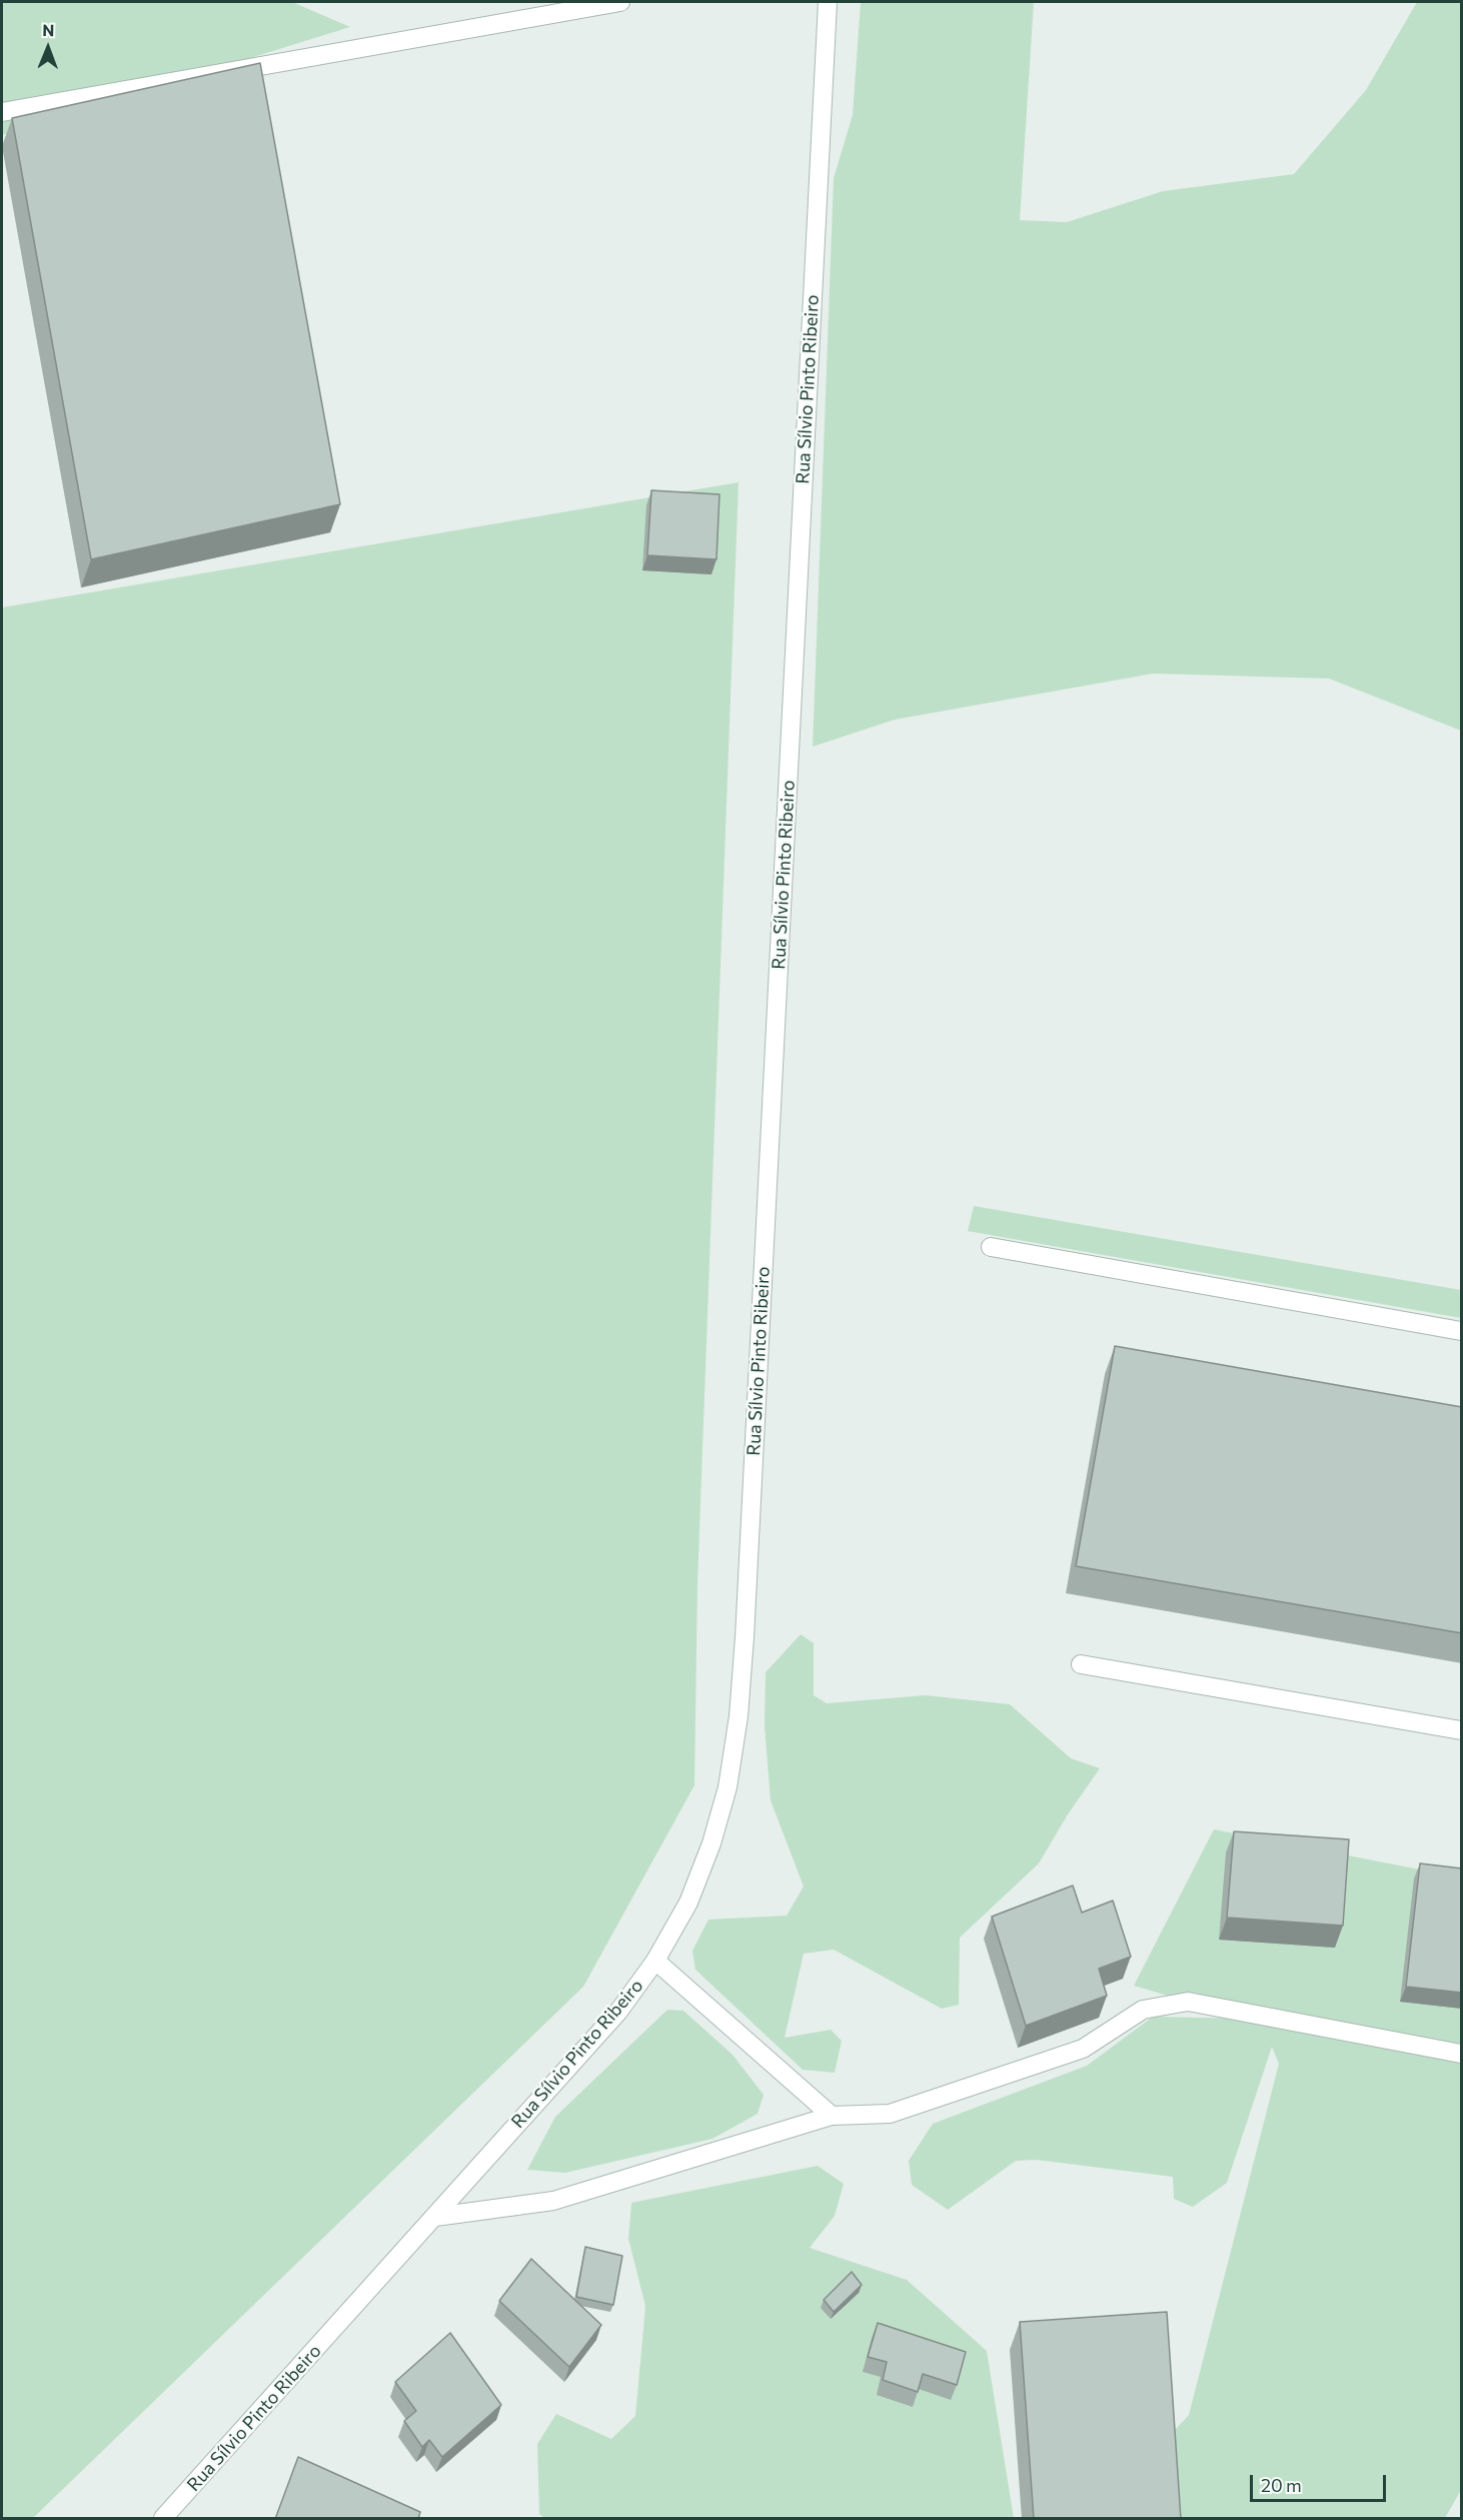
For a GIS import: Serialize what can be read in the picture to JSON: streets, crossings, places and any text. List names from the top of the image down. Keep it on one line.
{"streets":{"street":["Rua Sílvio Pinto Ribeiro"]},"scale_bar":"20 m","north":"top"}
